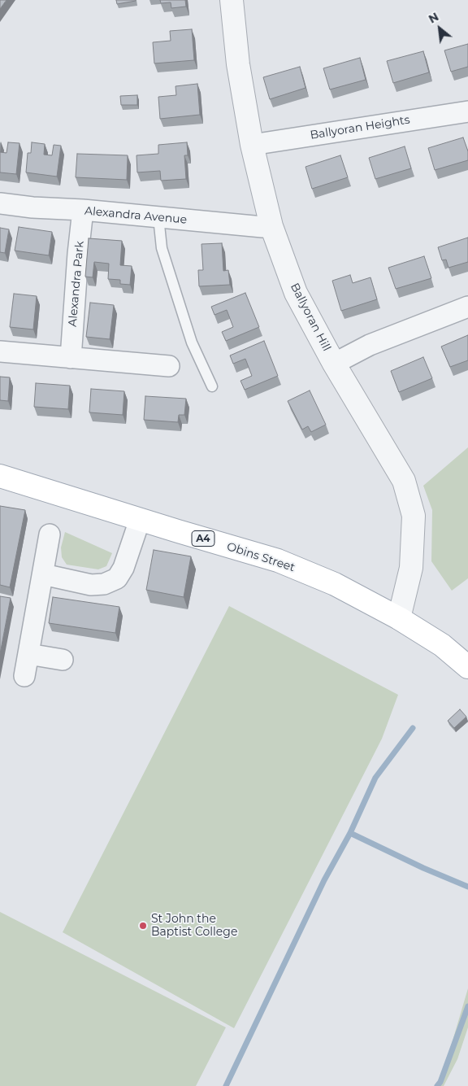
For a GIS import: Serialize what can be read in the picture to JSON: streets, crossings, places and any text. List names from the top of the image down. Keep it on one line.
{"streets":{"main road":["A4","Obins Street"],"street":["Ballyoran Heights","Alexandra Avenue","Alexandra Park","Ballyoran Hill"]},"crossings":[["Ballyoran Heights","Ballyoran Hill"],["Alexandra Avenue","Alexandra Park"],["Alexandra Avenue","Ballyoran Hill"],["Ballyoran Hill","A4"],["Ballyoran Hill","Obins Street"],["A4","Obins Street"]],"places":["St John the Baptist College"],"north":"top left"}
